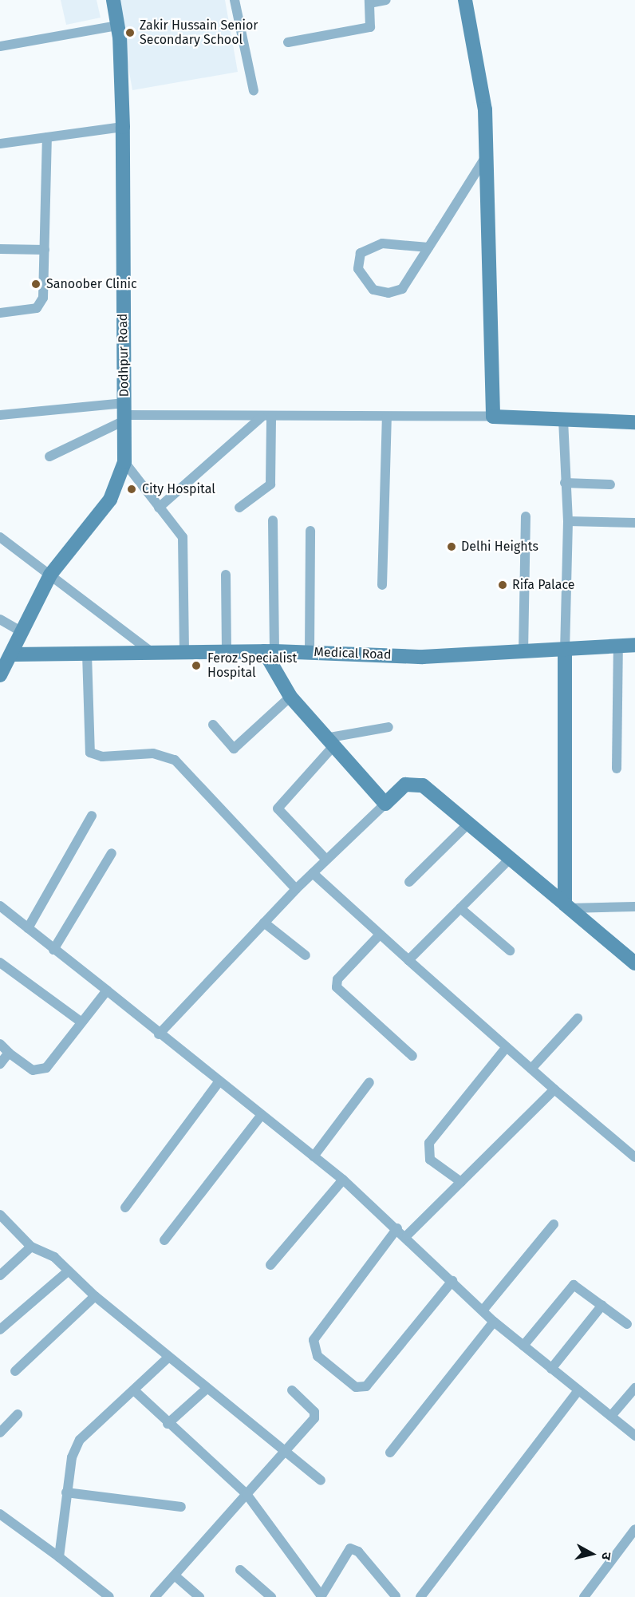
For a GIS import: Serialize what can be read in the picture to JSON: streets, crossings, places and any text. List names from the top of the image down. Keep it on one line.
{"streets":{"street":["Dodhpur Road","Medical Road"]},"crossings":[["Dodhpur Road","Medical Road"]],"places":["Zakir Hussain Senior Secondary School","Sanoober Clinic","City Hospital","Delhi Heights","Rifa Palace","Feroz Specialist Hospital"],"north":"right"}
